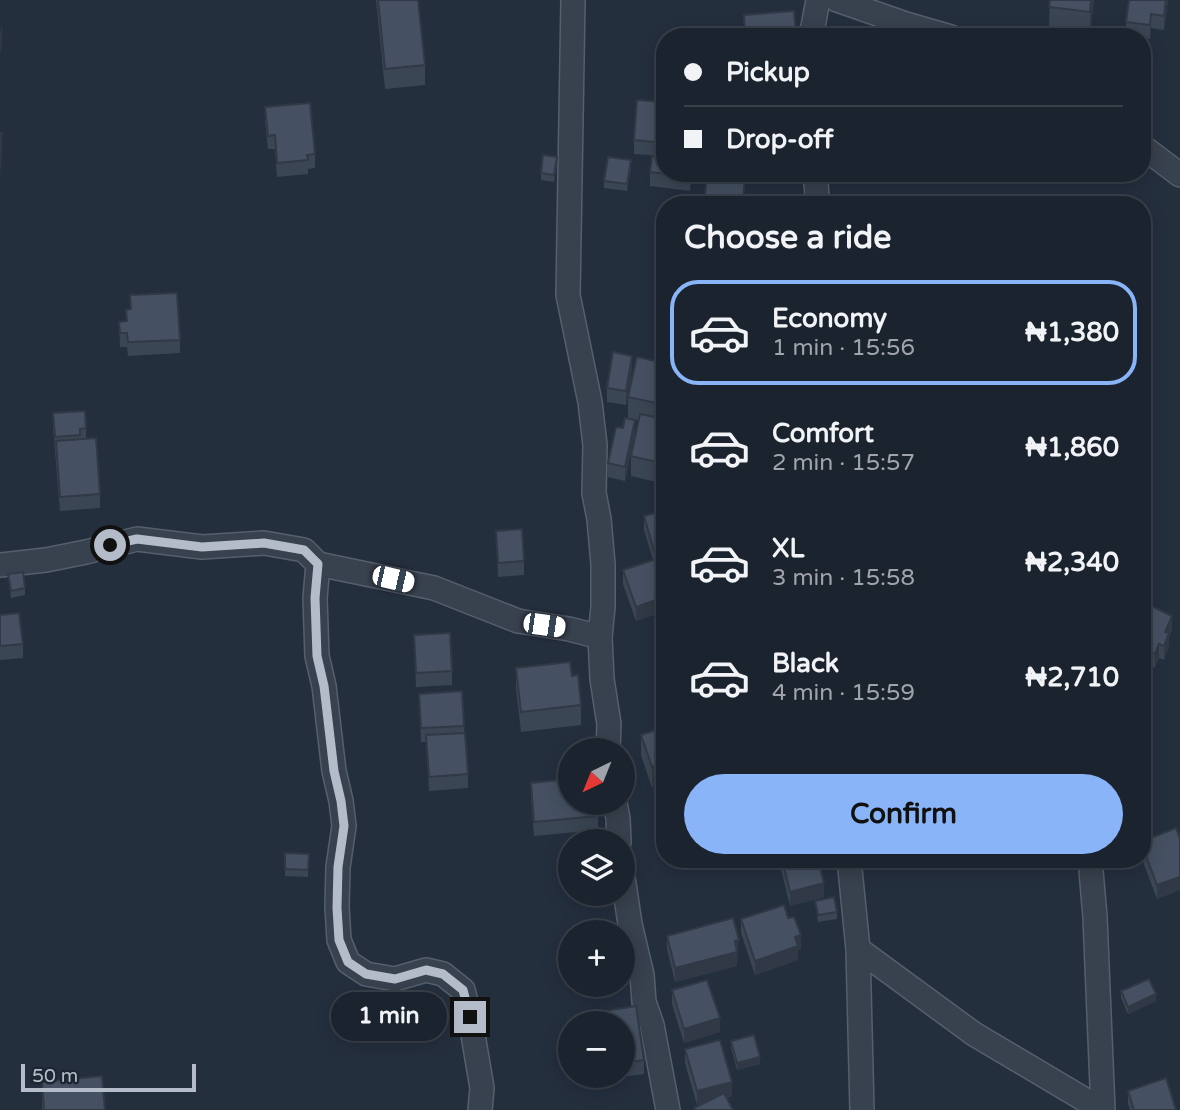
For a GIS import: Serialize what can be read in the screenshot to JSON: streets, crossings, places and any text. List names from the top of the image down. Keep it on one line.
{"scale_bar":"50 m","north":"bottom left","page":{"banner":["Pickup","Drop-off"],"heading":"Choose a ride","list":[{"name":"Economy","note":"1 min · 15:56","value":"₦1,380"},{"name":"Comfort","note":"2 min · 15:57","value":"₦1,860"},{"name":"XL","note":"3 min · 15:58","value":"₦2,340"},{"name":"Black","note":"4 min · 15:59","value":"₦2,710"}],"map_buttons":["+","−"],"buttons":"Confirm","bubble":"1 min","scale":"50 m"}}
